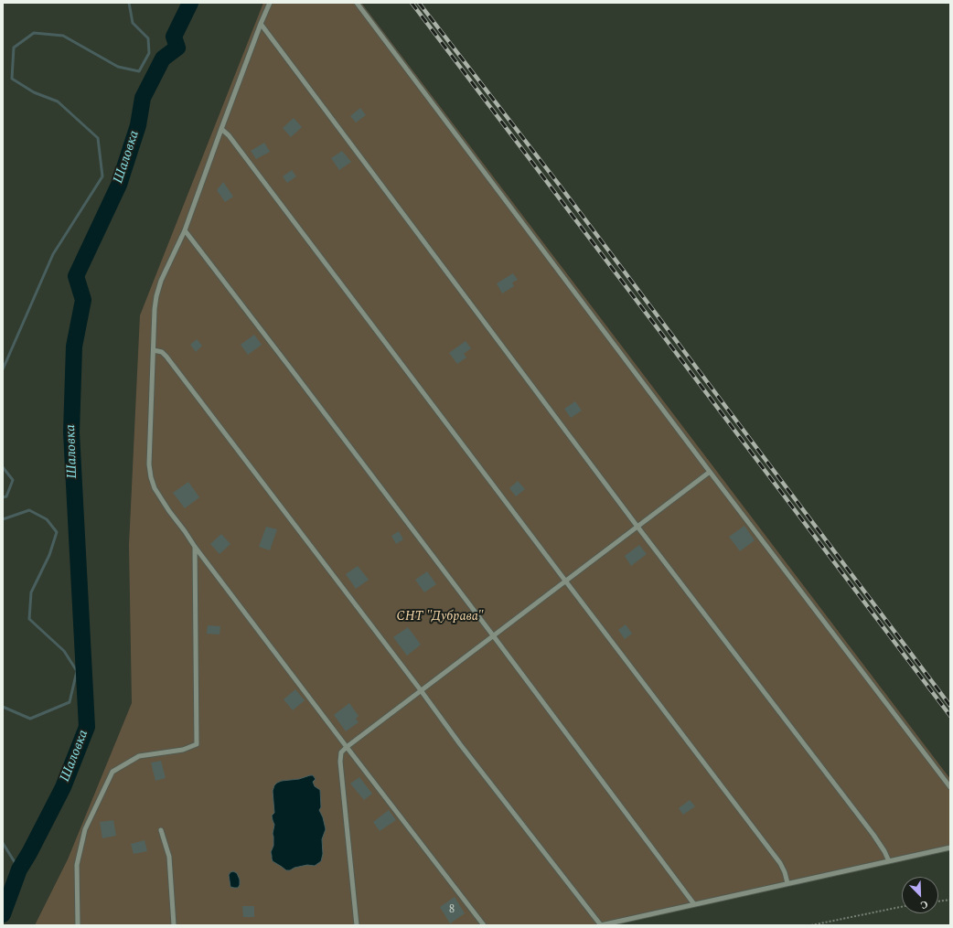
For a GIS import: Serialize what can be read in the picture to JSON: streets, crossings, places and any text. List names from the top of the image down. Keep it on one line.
{"water":["Шаловка"],"parks":["СНТ \"Дубрава\""],"house_numbers":["8"],"north":"bottom right"}
